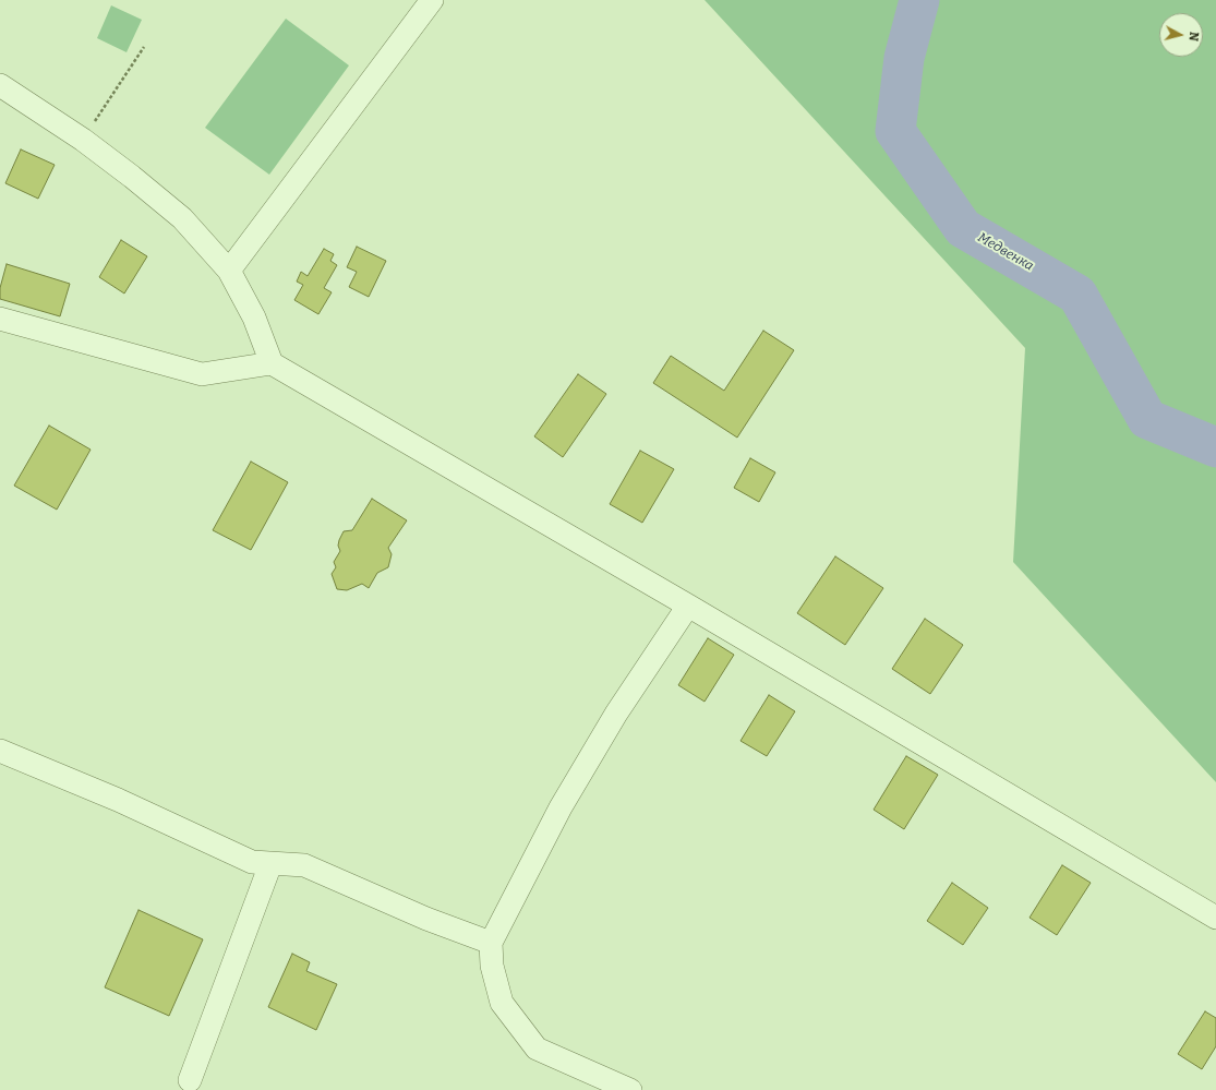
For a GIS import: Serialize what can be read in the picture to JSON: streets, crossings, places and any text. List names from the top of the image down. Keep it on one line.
{"water":["Медвенка"],"north":"right"}
